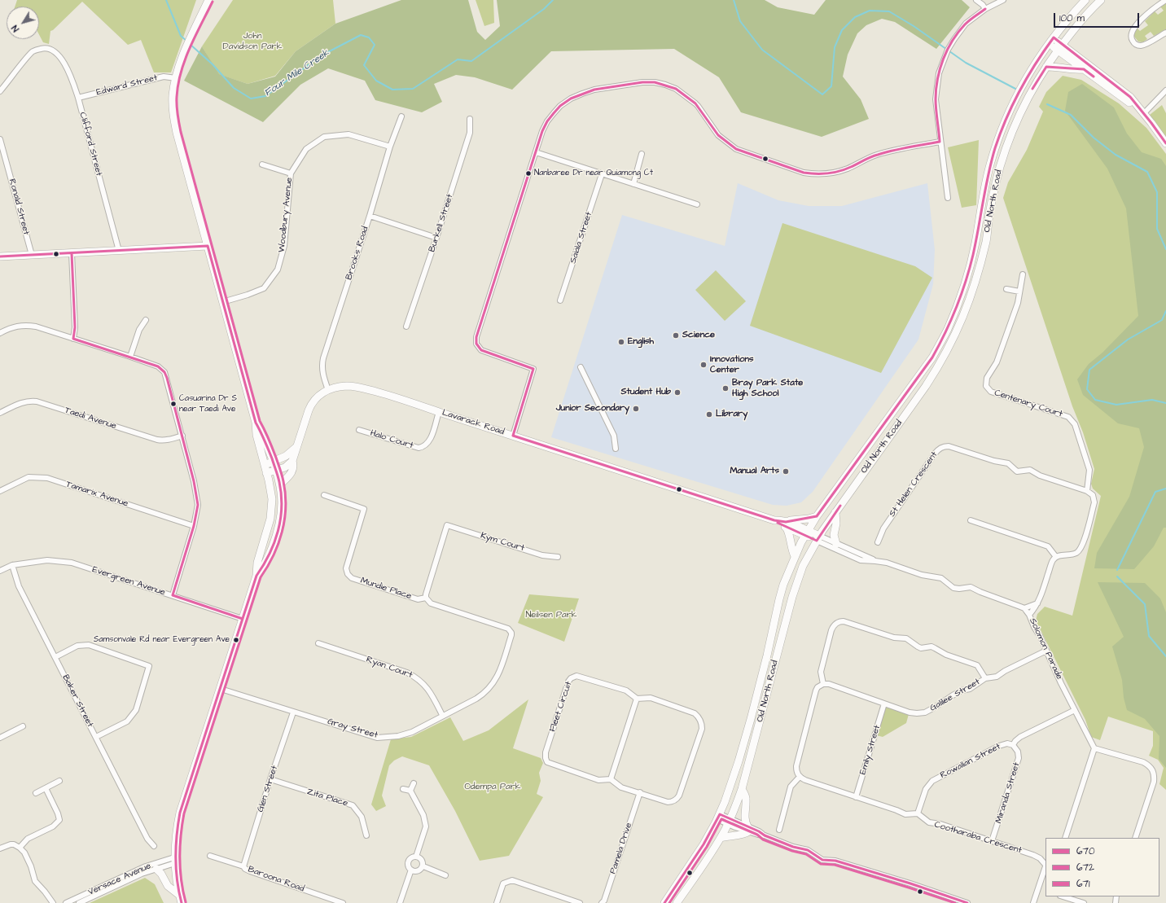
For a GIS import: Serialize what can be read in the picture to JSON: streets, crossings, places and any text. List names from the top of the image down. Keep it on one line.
{"streets":{"main road":["Old North Road","Lavarack Road"],"street":["Edward Street","Clifford Street","Ronald Street","Woodbury Avenue","Burkell Street","Saiala Street","Brooks Road","Centenary Court","Taedi Avenue","Halo Court","St Helen Crescent","Tamarix Avenue","Kym Court","Evergreen Avenue","Mundie Place","Solomon Parade","Ryan Court","Galilee Street","Baker Street","Fleet Circuit","Gray Street","Emily Street","Rowallan Street","Glen Street","Miranda Street","Zita Place","Cootharaba Crescent","Pamela Drive","Versace Avenue","Baroona Road"]},"crossings":[["Edward Street","Clifford Street"],["Old North Road","Lavarack Road"],["Old North Road","Solomon Parade"],["Woodbury Avenue","Brooks Road"],["Brooks Road","Lavarack Road"],["Centenary Court","St Helen Crescent"],["Lavarack Road","Halo Court"],["Lavarack Road","Solomon Parade"],["Kym Court","Mundie Place"],["Kym Court","Gray Street"],["Evergreen Avenue","Baker Street"],["Mundie Place","Gray Street"],["Solomon Parade","Galilee Street"],["Solomon Parade","Rowallan Street"],["Ryan Court","Gray Street"],["Galilee Street","Emily Street"],["Gray Street","Glen Street"],["Rowallan Street","Miranda Street"],["Rowallan Street","Cootharaba Crescent"],["Glen Street","Zita Place"],["Glen Street","Baroona Road"],["Miranda Street","Cootharaba Crescent"]],"water":["Four Mile Creek"],"parks":["John Davidson Park","Neilsen Park","Odempa Park"],"places":["Nanbaree Dr near Quiamong Ct","Science","English","Innovations Center","Bray Park State High School","Student Hub","Casuarina Dr S near Taedi Ave","Junior Secondary","Library","Manual Arts","Samsonvale Rd near Evergreen Ave"],"lines":["transit line 672","transit line 670","transit line 671"],"legend":["670","672","671"],"scale_bar":"100 m","north":"bottom left"}
